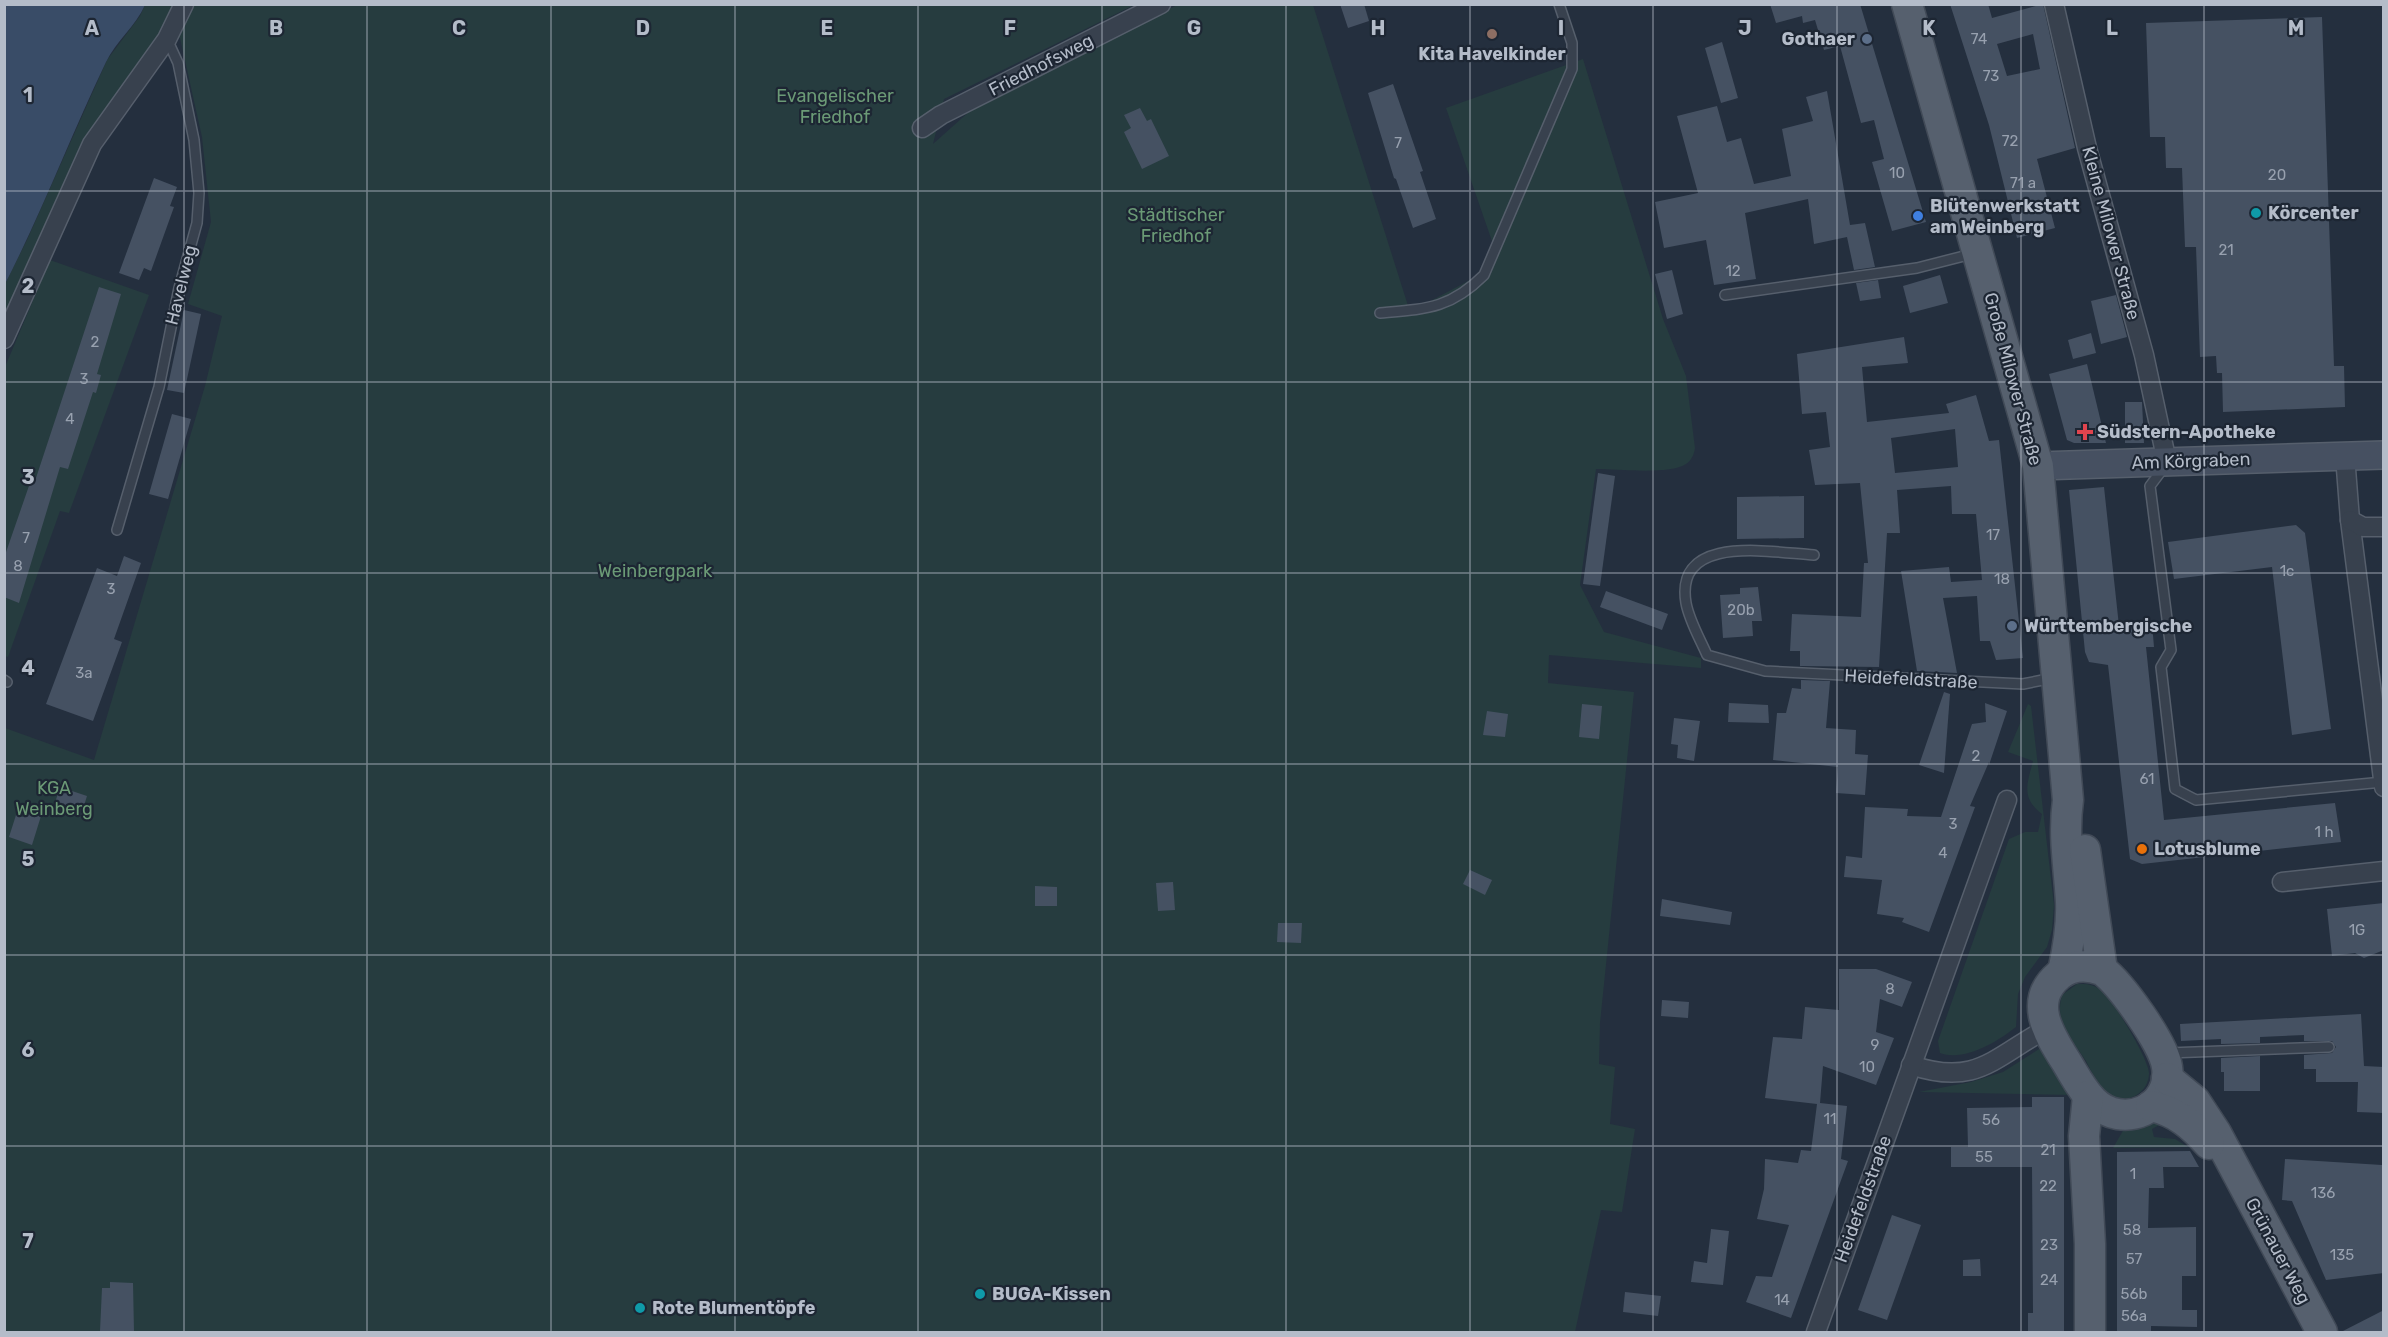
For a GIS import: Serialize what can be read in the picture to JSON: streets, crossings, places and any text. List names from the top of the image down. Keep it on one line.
{"streets":{"main road":["Große Milower Straße","Grünauer Weg"],"street":["Friedhofsweg","Kleine Milower Straße","Am Körgraben","Heidefeldstraße"],"lane":["Havelweg"]},"crossings":[["Kleine Milower Straße","Am Körgraben"],["Große Milower Straße","Am Körgraben"],["Große Milower Straße","Heidefeldstraße"]],"parks":["Evangelischer Friedhof","Städtischer Friedhof","Weinbergpark","KGA Weinberg"],"places":{"other":["Kita Havelkinder","Gothaer","Körcenter","Blütenwerkstatt am Weinberg","Württembergische","Lotusblume","BUGA-Kissen","Rote Blumentöpfe"],"health":["Südstern-Apotheke"]},"house_numbers":["74","73","72","7","10","20","71 a","21","12","2","3","4","17","7","8","1c","18","3","20b","3a","2","61","3","1 h","4","1G","8","9","10","11","56","21","55","1","22","136","58","23","135","57","24","56b","14","56a"],"grid":{"columns":["A","B","C","D","E","F","G","H","I","J","K","L","M"],"rows":["1","2","3","4","5","6","7"]}}
